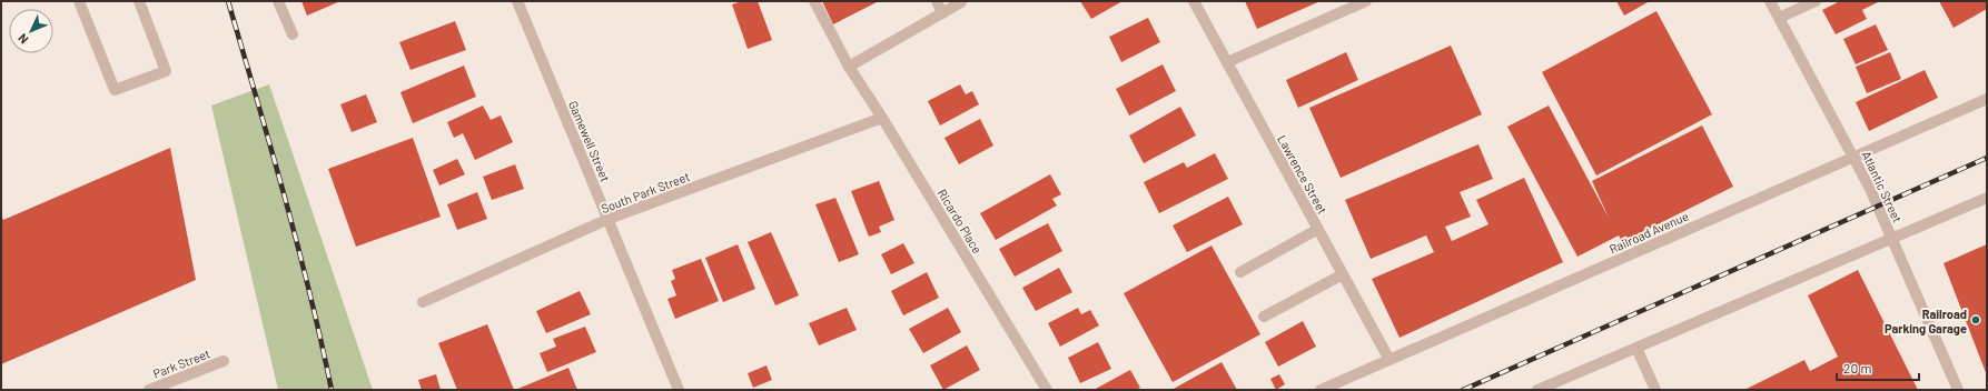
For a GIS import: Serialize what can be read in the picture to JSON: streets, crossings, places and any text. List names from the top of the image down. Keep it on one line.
{"streets":{"street":["Gamewell Street","Lawrence Street","Atlantic Street","South Park Street","Ricardo Place","Railroad Avenue","Park Street"]},"crossings":[["Gamewell Street","South Park Street"],["Lawrence Street","Railroad Avenue"],["Atlantic Street","Railroad Avenue"],["South Park Street","Ricardo Place"]],"places":["Railroad Parking Garage"],"scale_bar":"20 m","north":"bottom left"}
